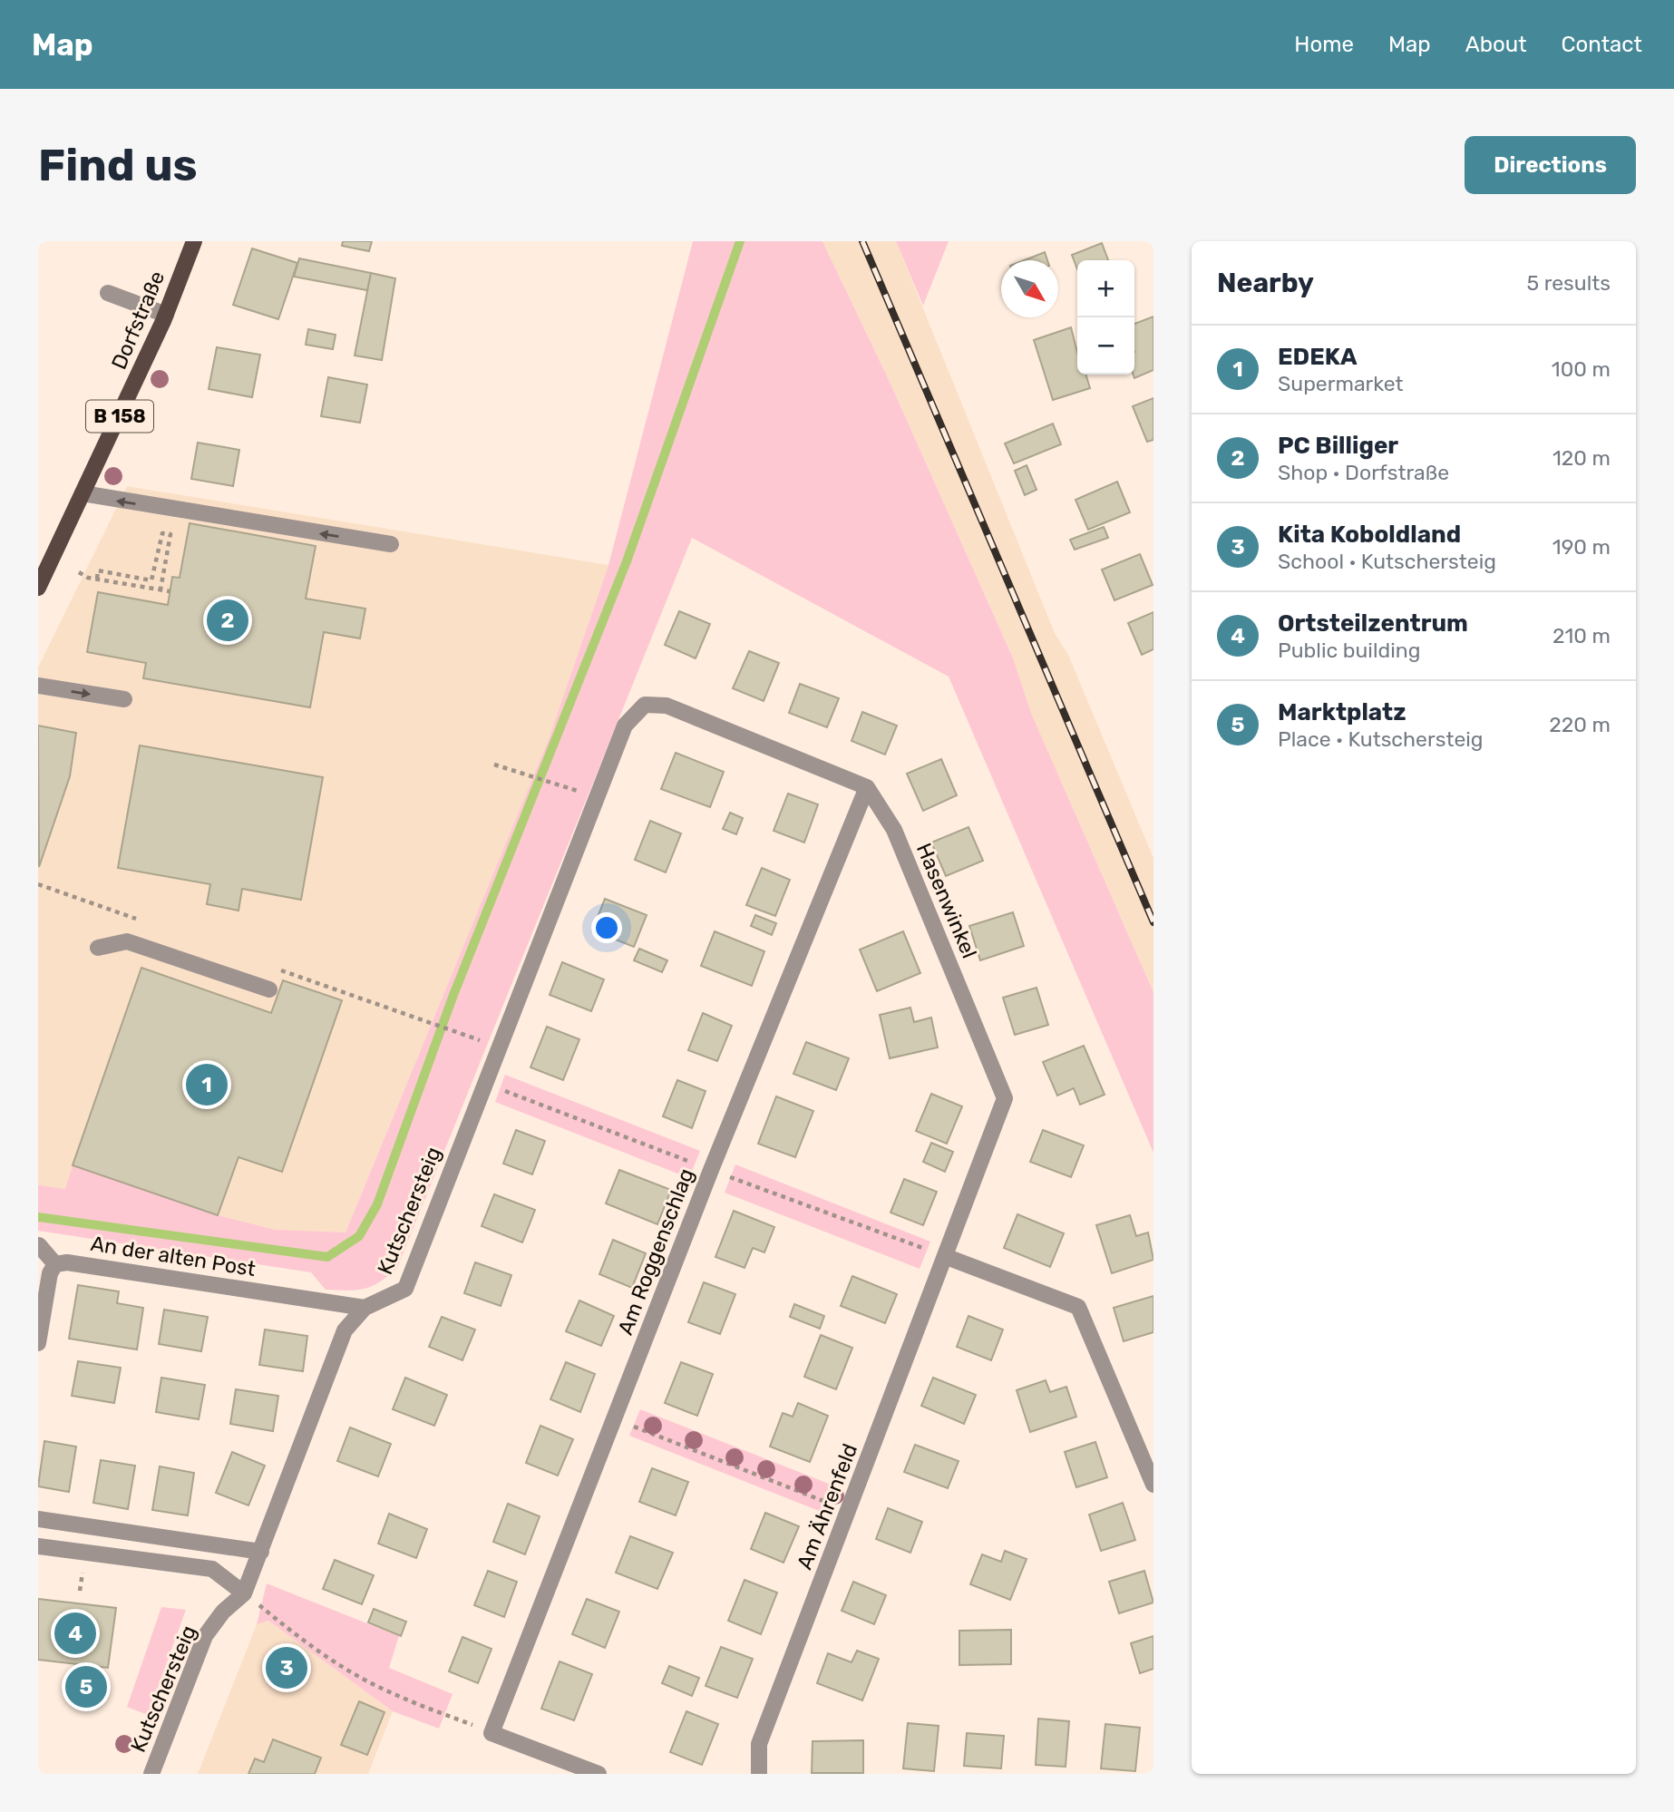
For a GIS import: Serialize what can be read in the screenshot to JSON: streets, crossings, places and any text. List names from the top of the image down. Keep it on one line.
{"streets":{"main road":["Dorfstraße","B 158"],"street":["Hasenwinkel","Kutschersteig","Am Roggenschlag","An der alten Post","Am Ährenfeld"]},"crossings":[["Hasenwinkel","Kutschersteig"],["Hasenwinkel","Am Roggenschlag"],["Hasenwinkel","Am Ährenfeld"],["Kutschersteig","Am Roggenschlag"],["Kutschersteig","An der alten Post"]],"north":"bottom right","page":{"header":"Map","nav":["Home","Map","About","Contact"],"buttons":"Directions","title":"Find us","heading":["Nearby","5 results"],"map_buttons":["+","−"],"list":[{"mark":"1","name":"EDEKA","note":"Supermarket","value":"100 m"},{"mark":"2","name":"PC Billiger","note":"Shop · Dorfstraße","value":"120 m"},{"mark":"3","name":"Kita Koboldland","note":"School · Kutschersteig","value":"190 m"},{"mark":"4","name":"Ortsteilzentrum","note":"Public building","value":"210 m"},{"mark":"5","name":"Marktplatz","note":"Place · Kutschersteig","value":"220 m"}],"pins":["2","1","4","3","5"]}}
